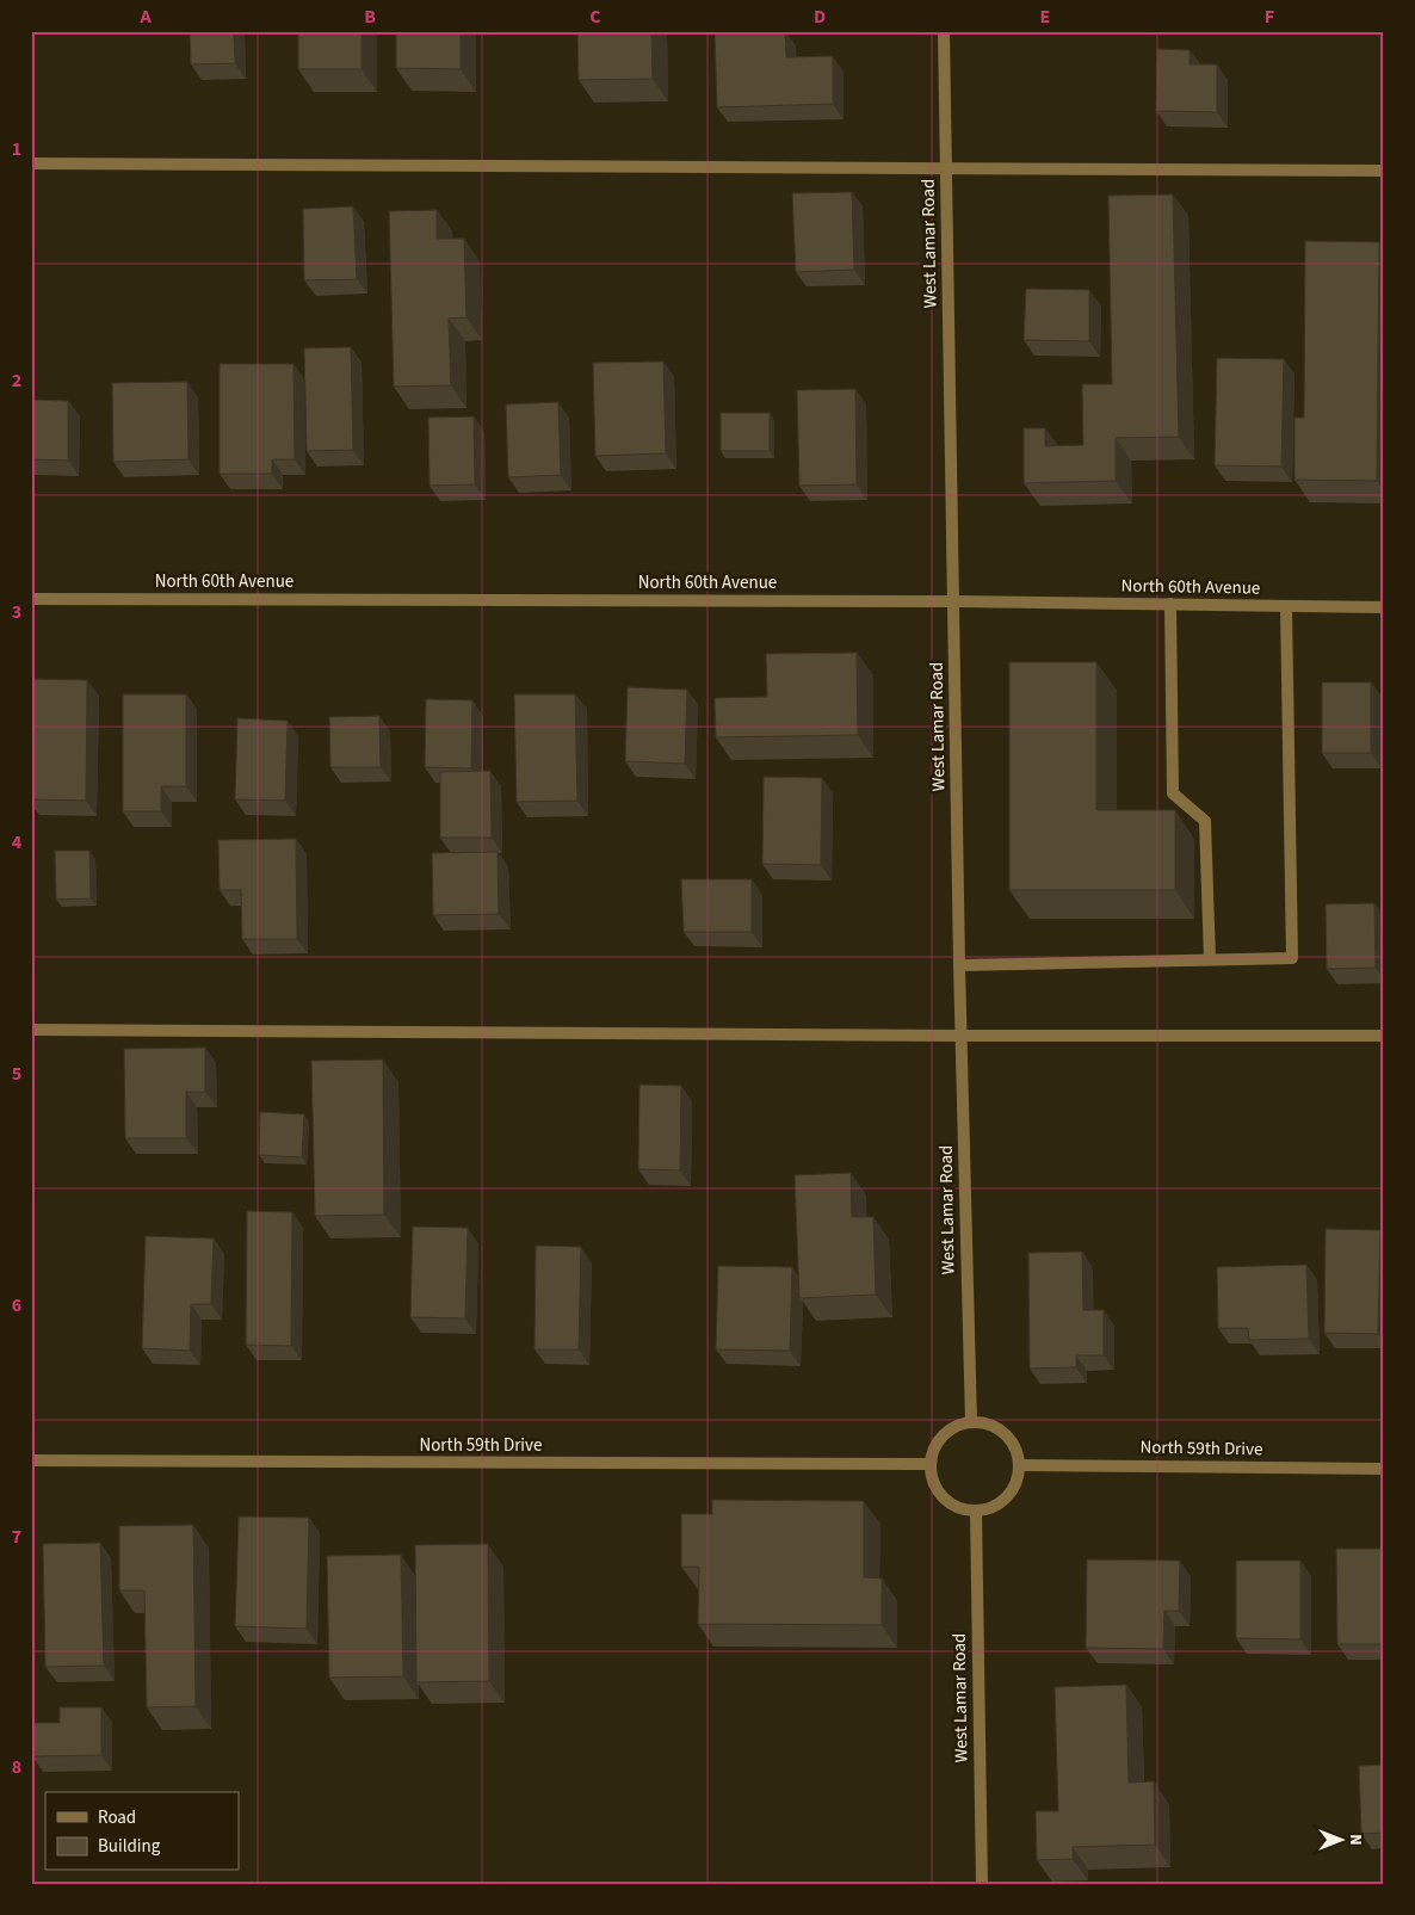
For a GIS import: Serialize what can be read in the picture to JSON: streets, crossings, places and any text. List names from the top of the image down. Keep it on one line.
{"streets":{"street":["West Lamar Road","North 60th Avenue","North 59th Drive"]},"crossings":[["West Lamar Road","North 60th Avenue"],["West Lamar Road","North 59th Drive"]],"legend":["Road","Building"],"north":"right","grid":{"columns":["A","B","C","D","E","F"],"rows":["1","2","3","4","5","6","7","8"]}}
